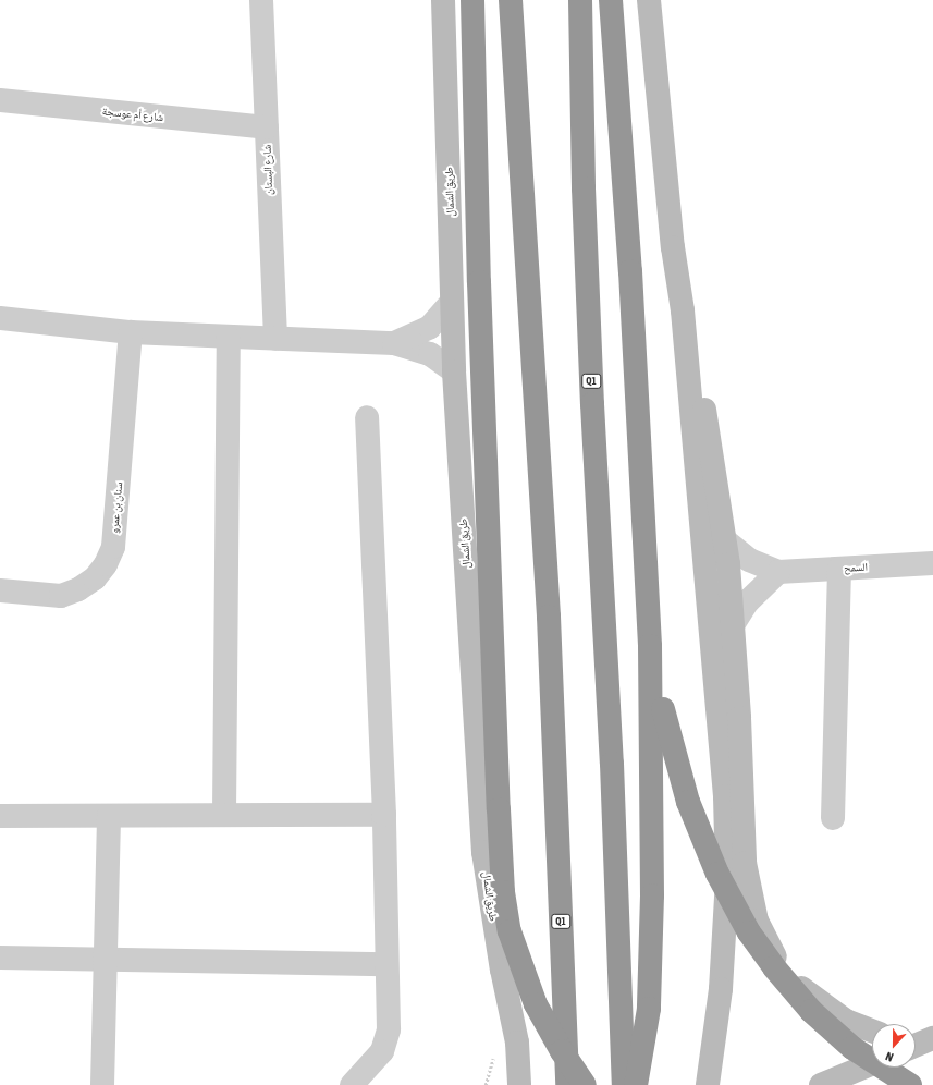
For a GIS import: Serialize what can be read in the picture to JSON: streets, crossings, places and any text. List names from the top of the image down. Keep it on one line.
{"streets":{"highway":["Q1"],"main road":["طريق الشمال"],"street":["شارع أم عوسجة","شارع البستان","سنان بن عمرو","السمح"]},"crossings":[["شارع أم عوسجة","شارع البستان"]],"north":"bottom"}
